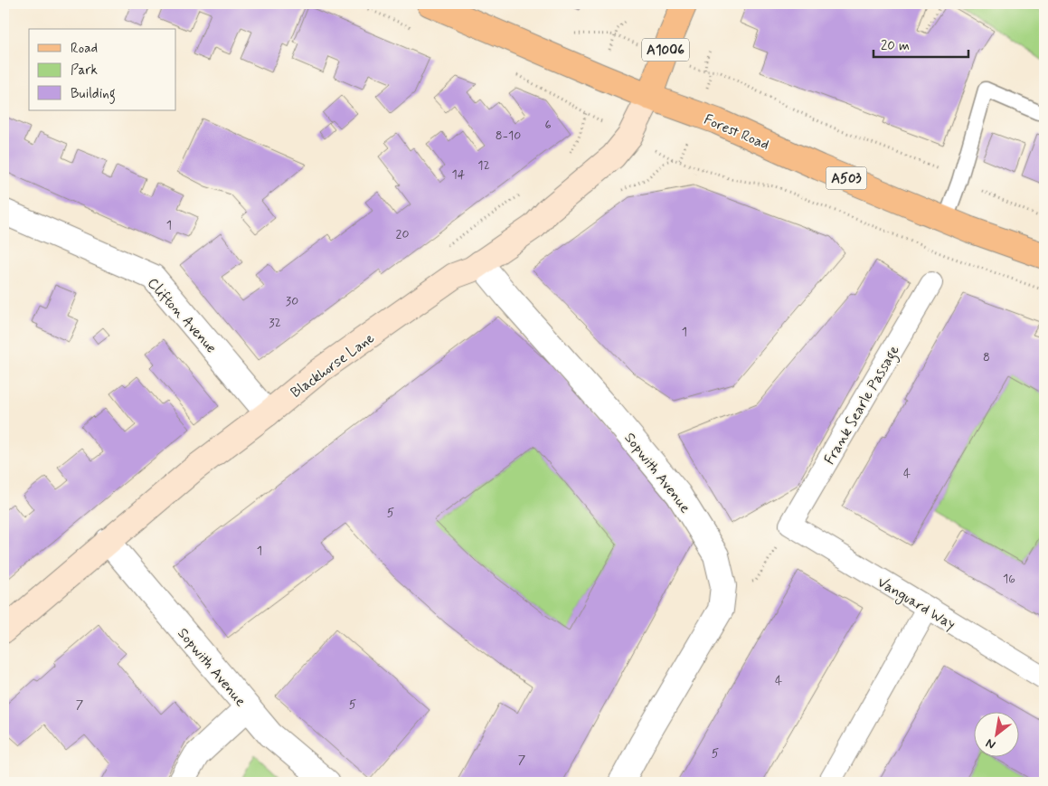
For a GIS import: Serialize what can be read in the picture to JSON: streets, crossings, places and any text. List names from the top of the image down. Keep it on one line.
{"streets":{"main road":["A1006","Forest Road","A503","Blackhorse Lane"],"street":["Clifton Avenue","Frank Searle Passage","Sopwith Avenue","Vanguard Way"]},"crossings":[["A1006","Forest Road"],["A1006","Blackhorse Lane"],["Forest Road","Blackhorse Lane"],["Clifton Avenue","Blackhorse Lane"],["Blackhorse Lane","Sopwith Avenue"],["Frank Searle Passage","Vanguard Way"]],"house_numbers":["6","8-10","12","14","1","20","30","32","1","8","4","5","1","16","4","7","5","5","7"],"legend":["Road","Park","Building"],"scale_bar":"20 m","north":"bottom left"}
